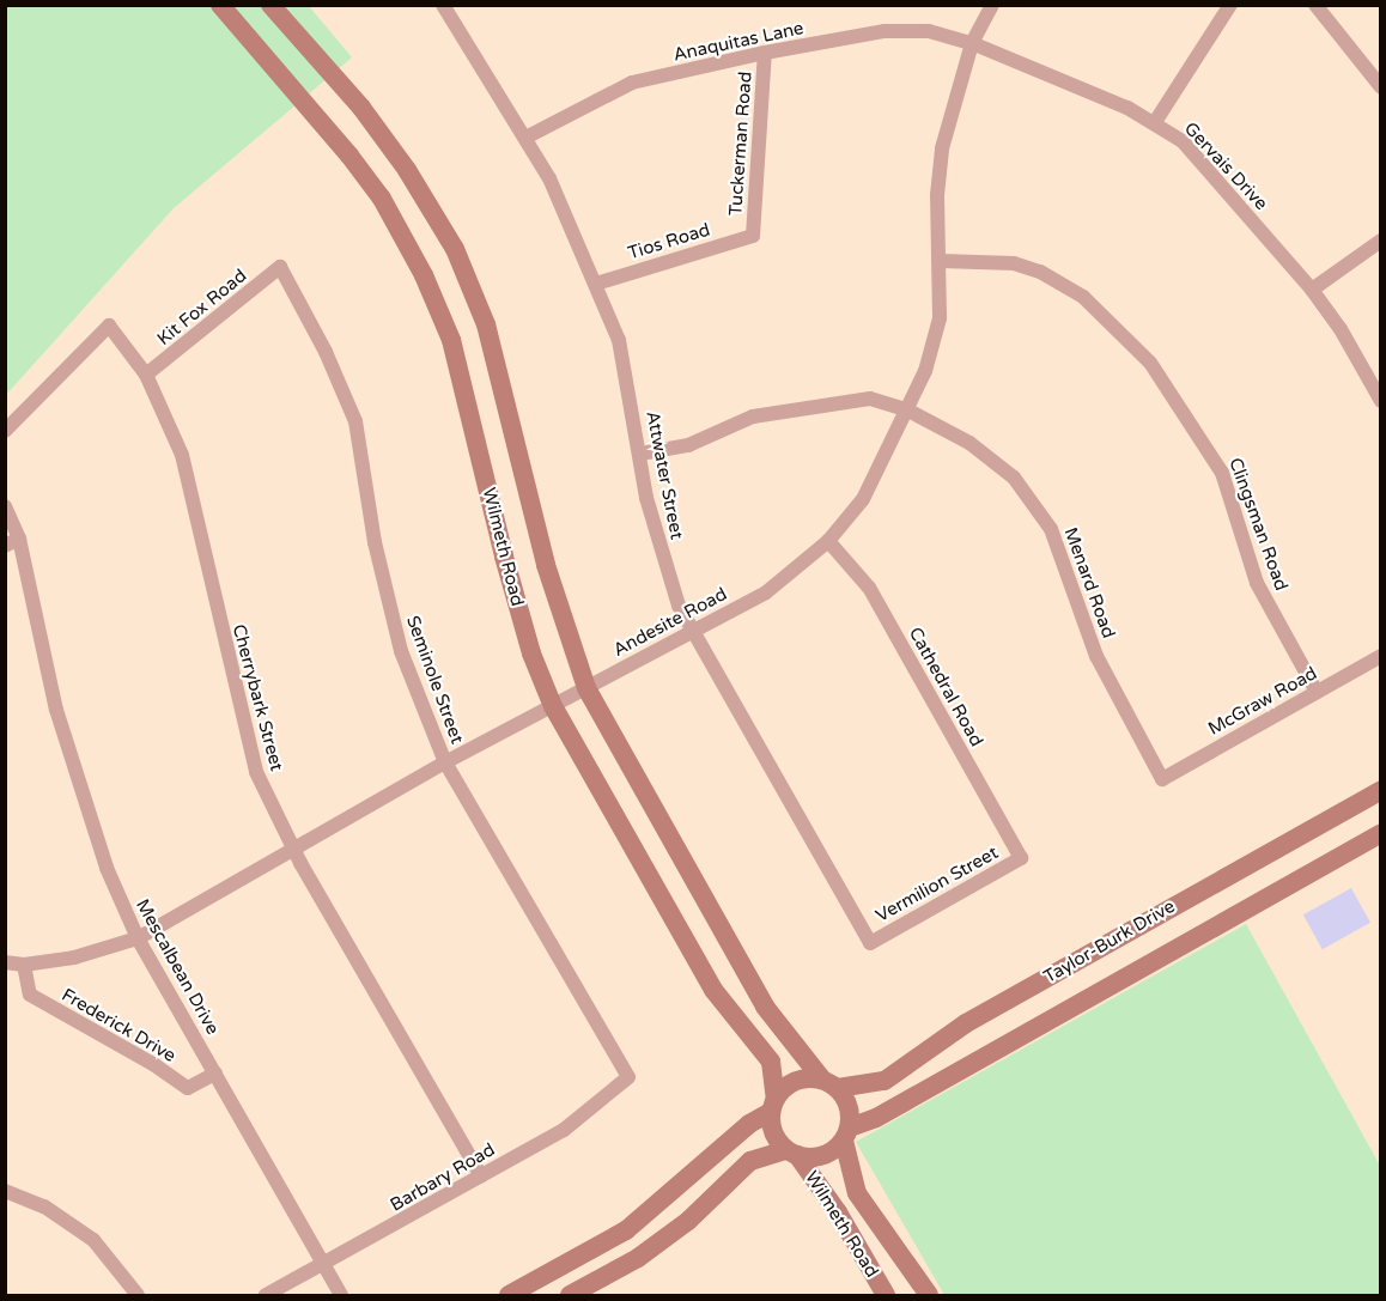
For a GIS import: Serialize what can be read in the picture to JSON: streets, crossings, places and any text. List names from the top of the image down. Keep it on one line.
{"streets":{"street":["Anaquitas Lane","Tuckerman Road","Gervais Drive","Tios Road","Kit Fox Road","Attwater Street","Clingsman Road","Wilmeth Road","Menard Road","Andesite Road","Seminole Street","Cathedral Road","Cherrybark Street","McGraw Road","Vermilion Street","Taylor-Burk Drive","Mescalbean Drive","Frederick Drive","Barbary Road"]},"crossings":[["Anaquitas Lane","Tuckerman Road"],["Anaquitas Lane","Gervais Drive"],["Anaquitas Lane","Attwater Street"],["Anaquitas Lane","Andesite Road"],["Tuckerman Road","Tios Road"],["Gervais Drive","Andesite Road"],["Tios Road","Attwater Street"],["Kit Fox Road","Seminole Street"],["Kit Fox Road","Cherrybark Street"],["Attwater Street","Menard Road"],["Attwater Street","Andesite Road"],["Attwater Street","Vermilion Street"],["Clingsman Road","Andesite Road"],["Clingsman Road","McGraw Road"],["Wilmeth Road","Andesite Road"],["Wilmeth Road","Taylor-Burk Drive"],["Menard Road","Andesite Road"],["Menard Road","McGraw Road"],["Andesite Road","Seminole Street"],["Andesite Road","Cathedral Road"],["Andesite Road","Cherrybark Street"],["Andesite Road","Mescalbean Drive"],["Andesite Road","Frederick Drive"],["Seminole Street","Barbary Road"],["Cathedral Road","Vermilion Street"],["Cherrybark Street","Barbary Road"],["Mescalbean Drive","Frederick Drive"],["Mescalbean Drive","Barbary Road"]]}
